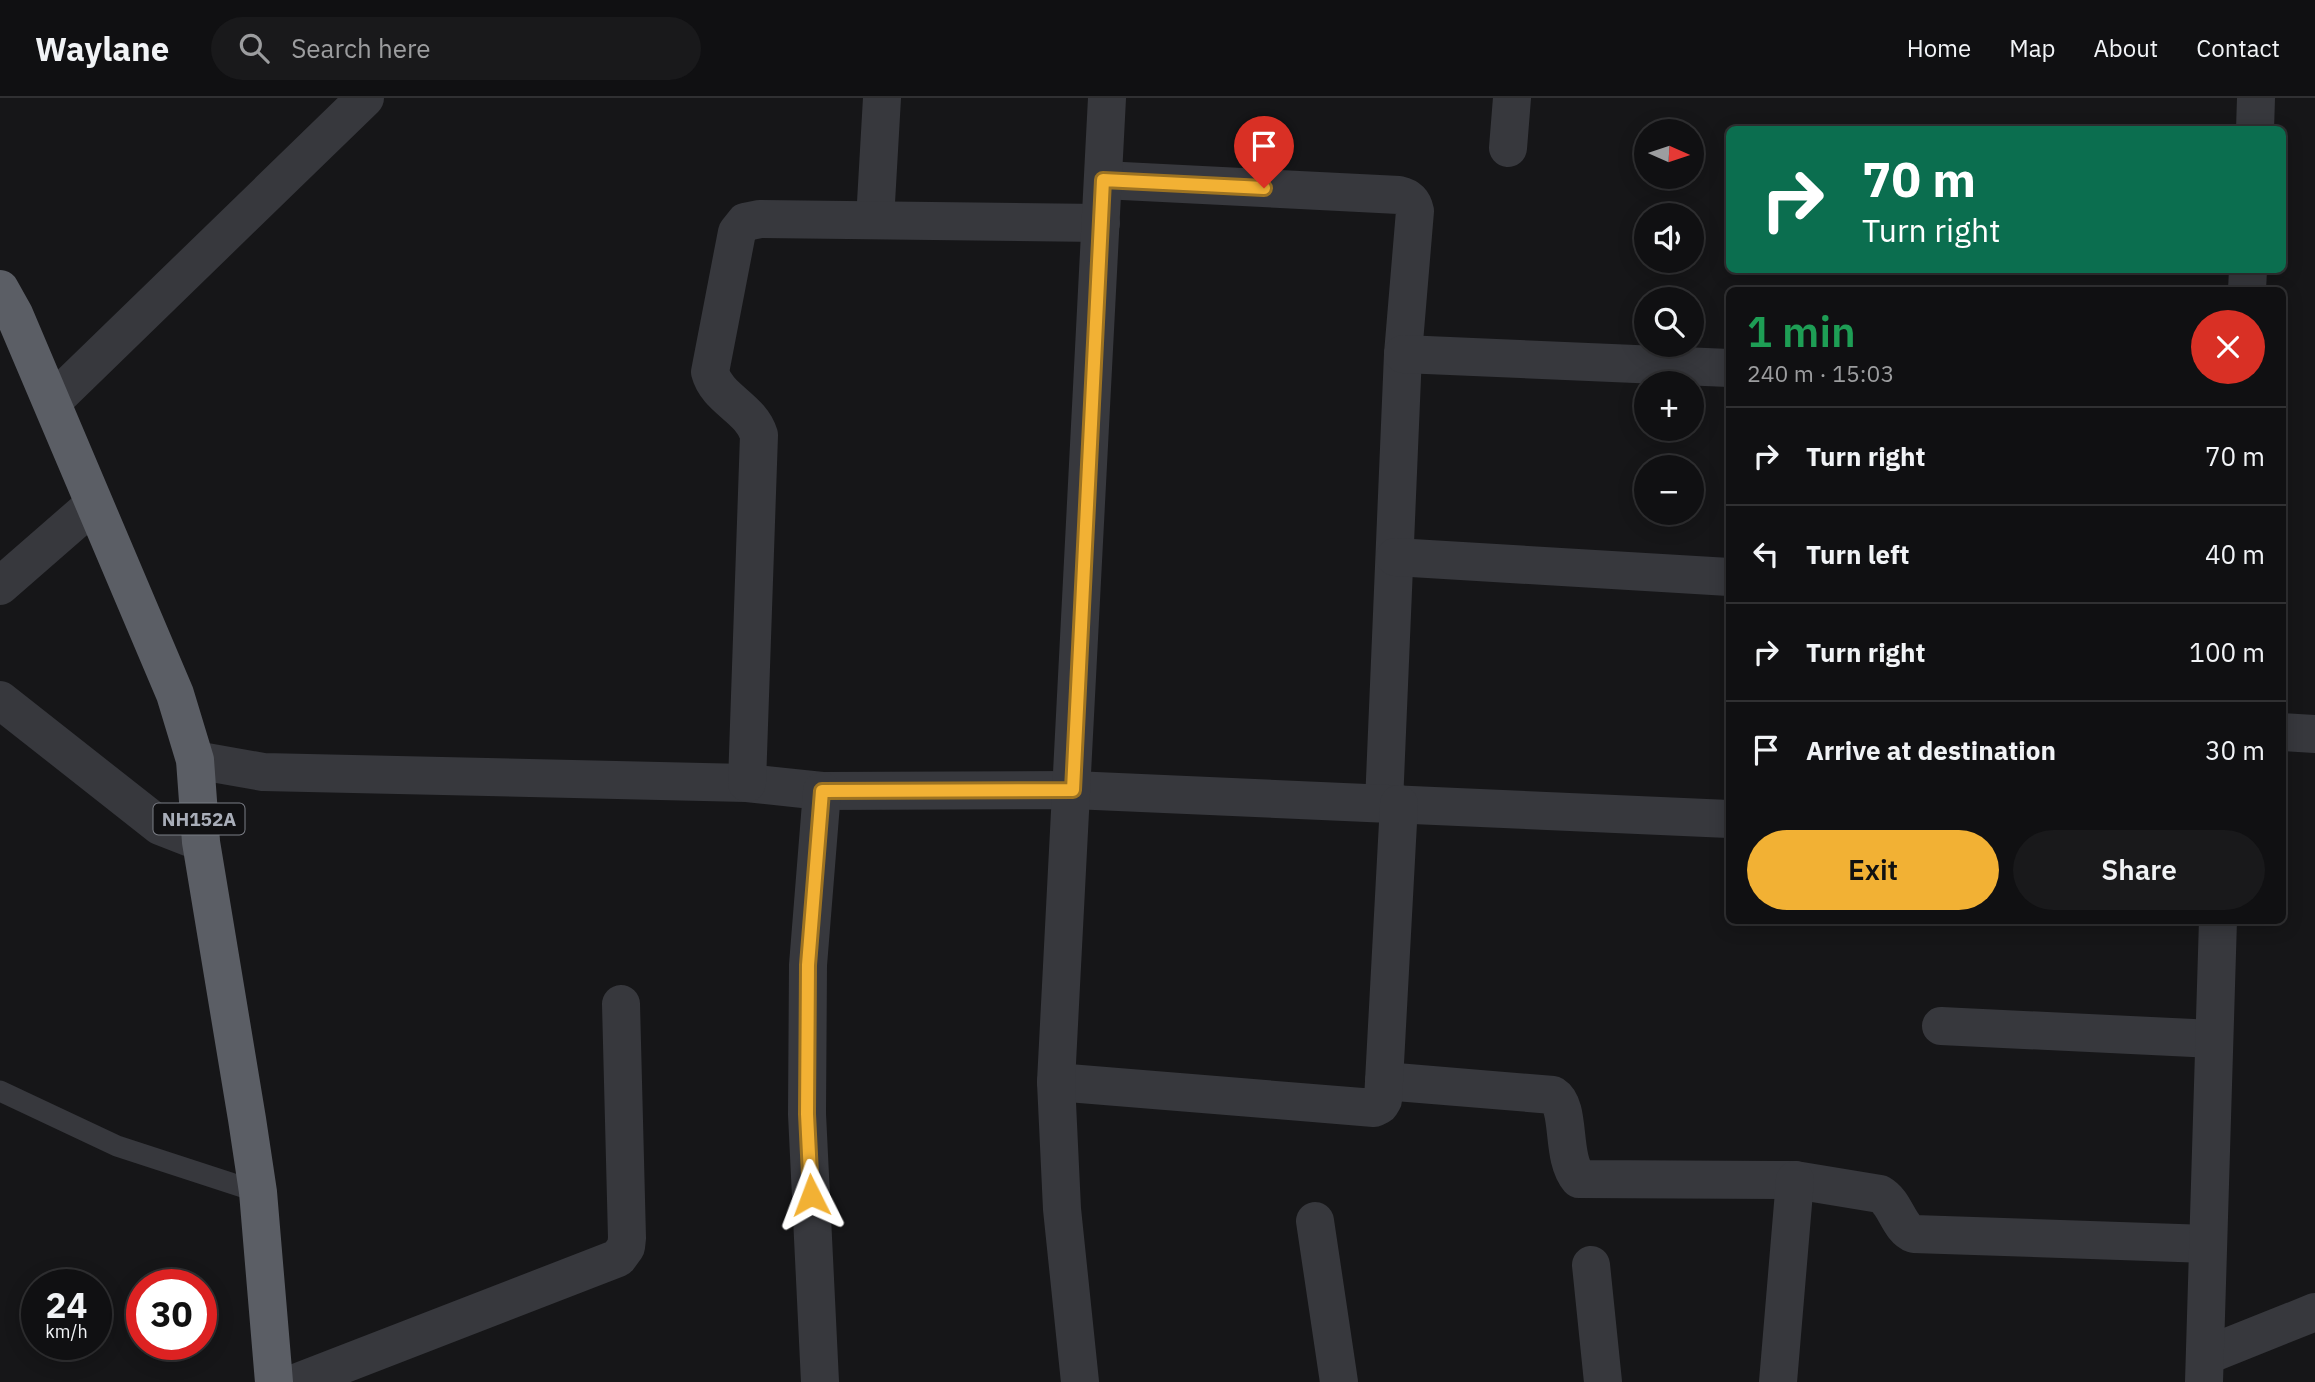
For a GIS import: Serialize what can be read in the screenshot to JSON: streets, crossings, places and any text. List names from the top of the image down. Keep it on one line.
{"streets":{"highway":["NH152A"]},"north":"right","page":{"header":"Waylane","search":"Search here","nav":["Home","Map","About","Contact"],"map_buttons":["+","−"],"turn":["70 m","Turn right"],"heading":["1 min","240 m · 15:03"],"list":[{"name":"Turn right","value":"70 m"},{"name":"Turn left","value":"40 m"},{"name":"Turn right","value":"100 m"},{"name":"Arrive at destination","value":"30 m"}],"buttons":["Exit","Share"],"speed":"24 km/h","limit":"30"}}
